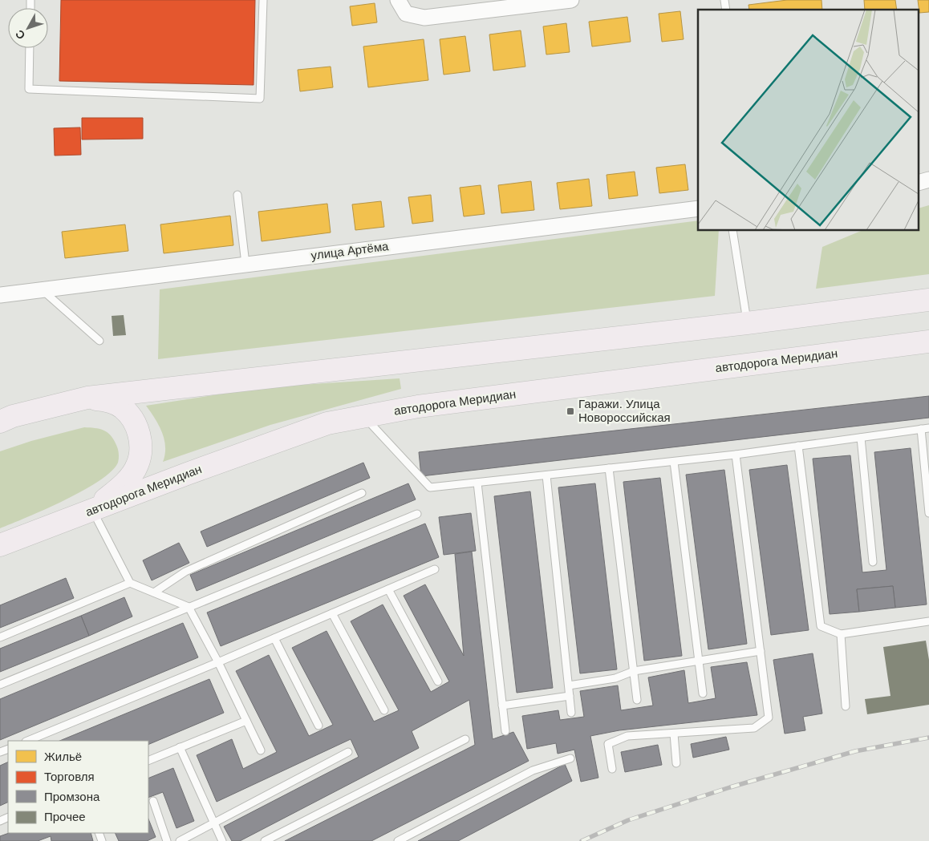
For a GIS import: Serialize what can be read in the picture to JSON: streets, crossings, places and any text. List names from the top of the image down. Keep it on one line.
{"streets":{"main road":["автодорога Меридиан"],"street":["улица Артёма"]},"places":{"transit":["Гаражи. Улица Новороссийская"]},"legend":["Жильё","Торговля","Промзона","Прочее"],"north":"bottom left"}
